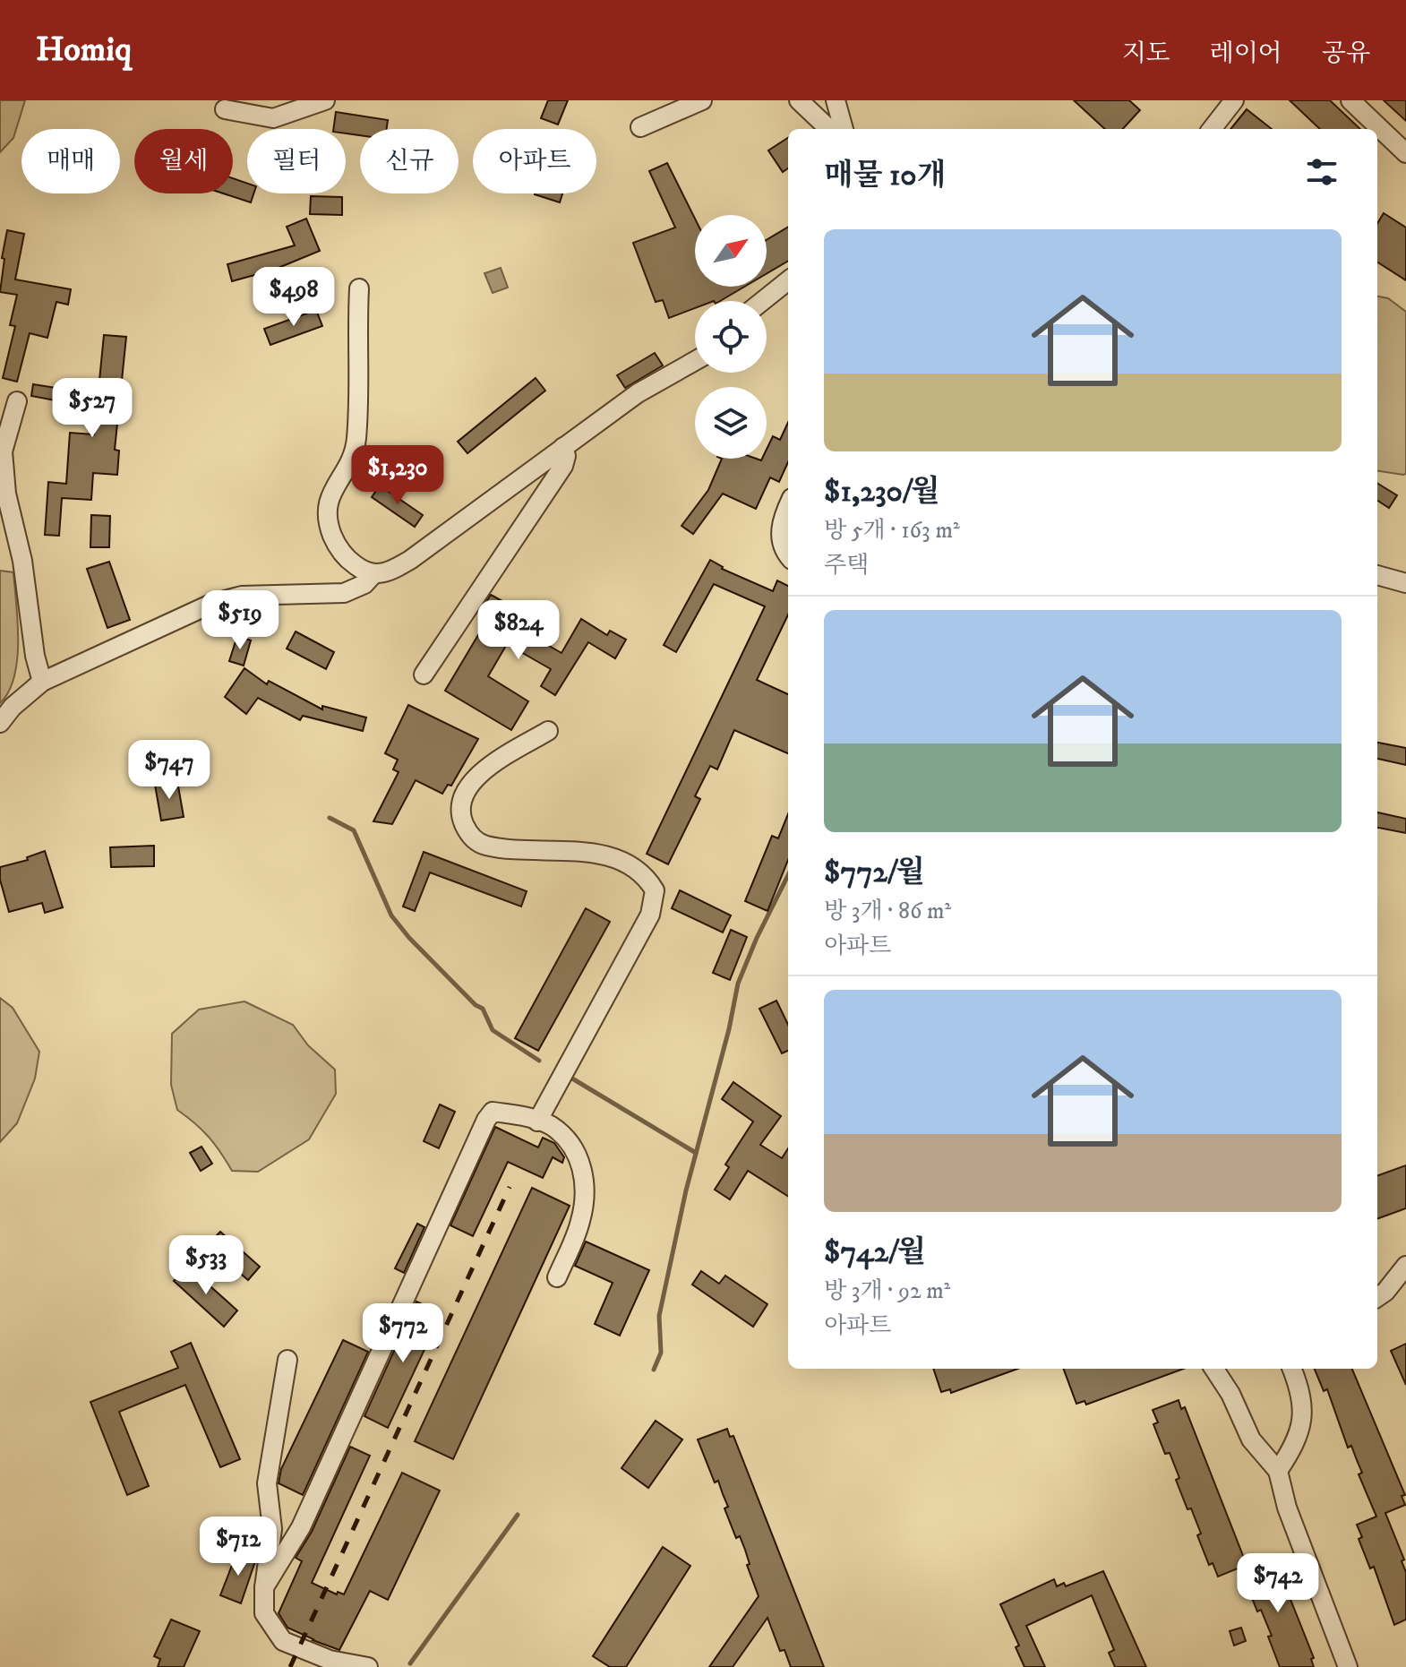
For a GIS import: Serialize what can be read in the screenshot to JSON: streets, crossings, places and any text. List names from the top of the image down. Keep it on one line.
{"north":"top right","page":{"header":"Homiq","nav":["지도","레이어","공유"],"chip":["매매","월세","필터","신규","아파트"],"heading":"매물 10개","list":[{"name":"$1,230/월","note":"방 5개 · 163 m² · 주택"},{"name":"$772/월","note":"방 3개 · 86 m² · 아파트"},{"name":"$742/월","note":"방 3개 · 92 m² · 아파트"}],"price":["$498","$527","$1,230","$519","$824","$747","$533","$772","$712","$742"]}}
